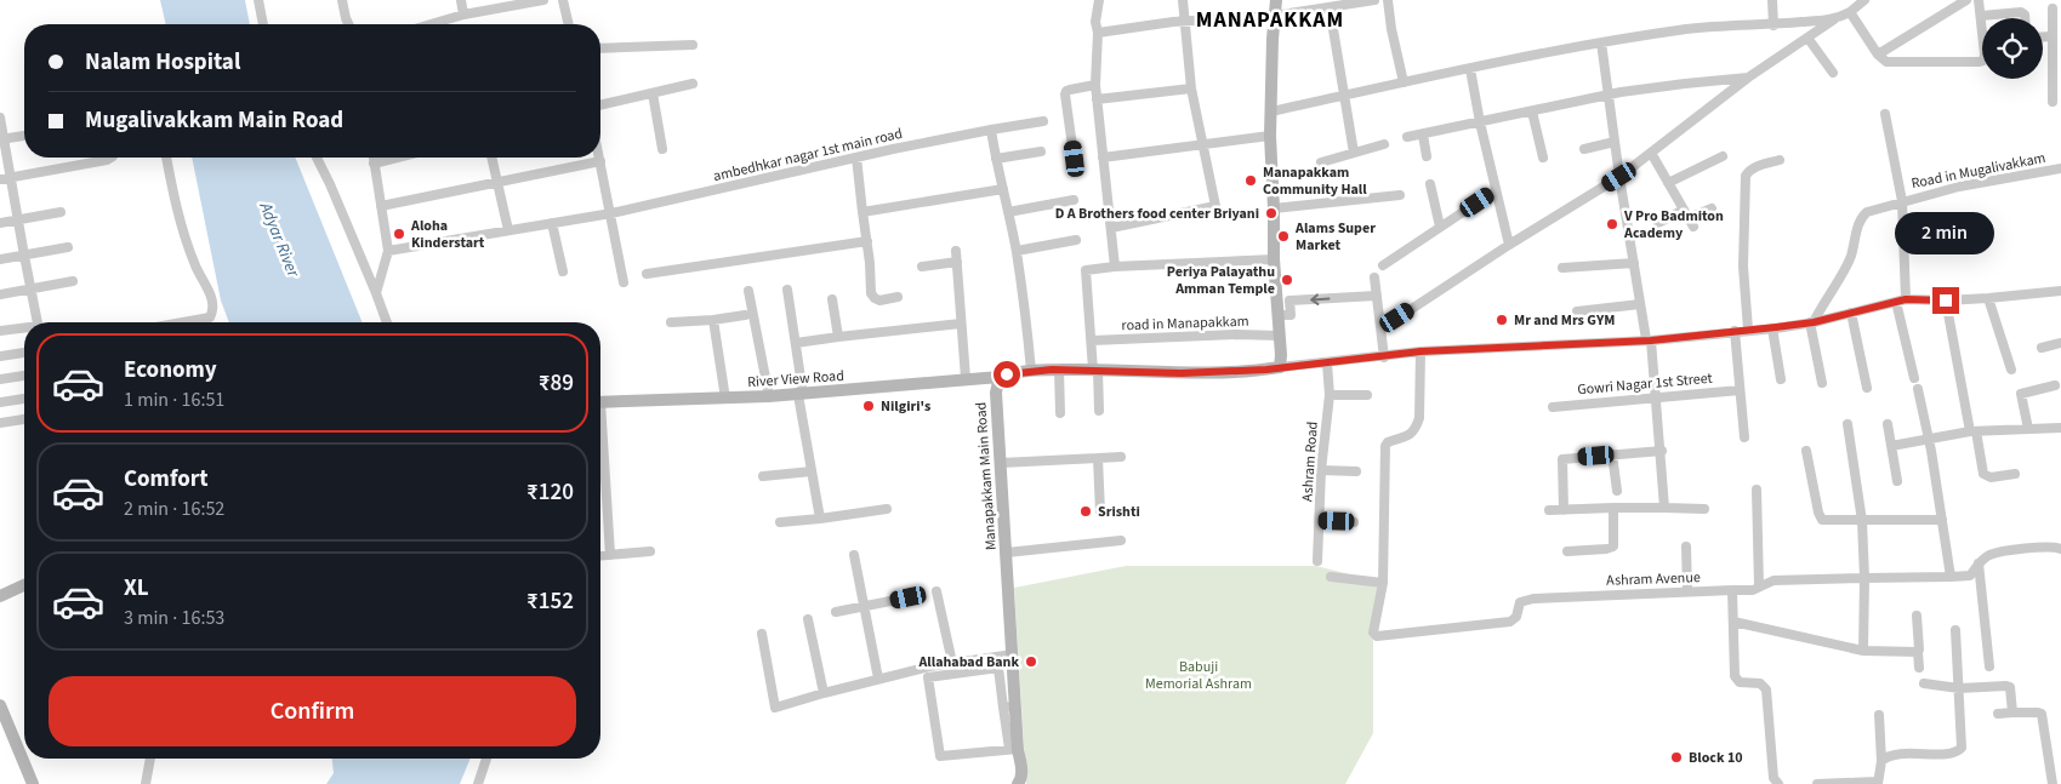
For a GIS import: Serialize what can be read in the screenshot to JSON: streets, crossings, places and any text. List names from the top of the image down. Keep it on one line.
{"streets":{"main road":["River View Road","Manapakkam Main Road"],"street":["ambedhkar nagar 1st main road","Road in Mugalivakkam","road in Manapakkam","Gowri Nagar 1st Street","Ashram Road","Ashram Avenue"]},"crossings":[["River View Road","Manapakkam Main Road"]],"districts":["MANAPAKKAM"],"water":["Adyar River"],"parks":["Babuji Memorial Ashram"],"places":["Manapakkam Community Hall","D A Brothers food center Briyani","V Pro Badmiton Academy","Aloha Kinderstart","Alams Super Market","Periya Palayathu Amman Temple","Mr and Mrs GYM","Nilgiri's","Srishti","Allahabad Bank","Block 10"],"page":{"banner":["Nalam Hospital","Mugalivakkam Main Road"],"bubble":"2 min","list":[{"name":"Economy","note":"1 min · 16:51","value":"₹89"},{"name":"Comfort","note":"2 min · 16:52","value":"₹120"},{"name":"XL","note":"3 min · 16:53","value":"₹152"}],"buttons":"Confirm"}}
